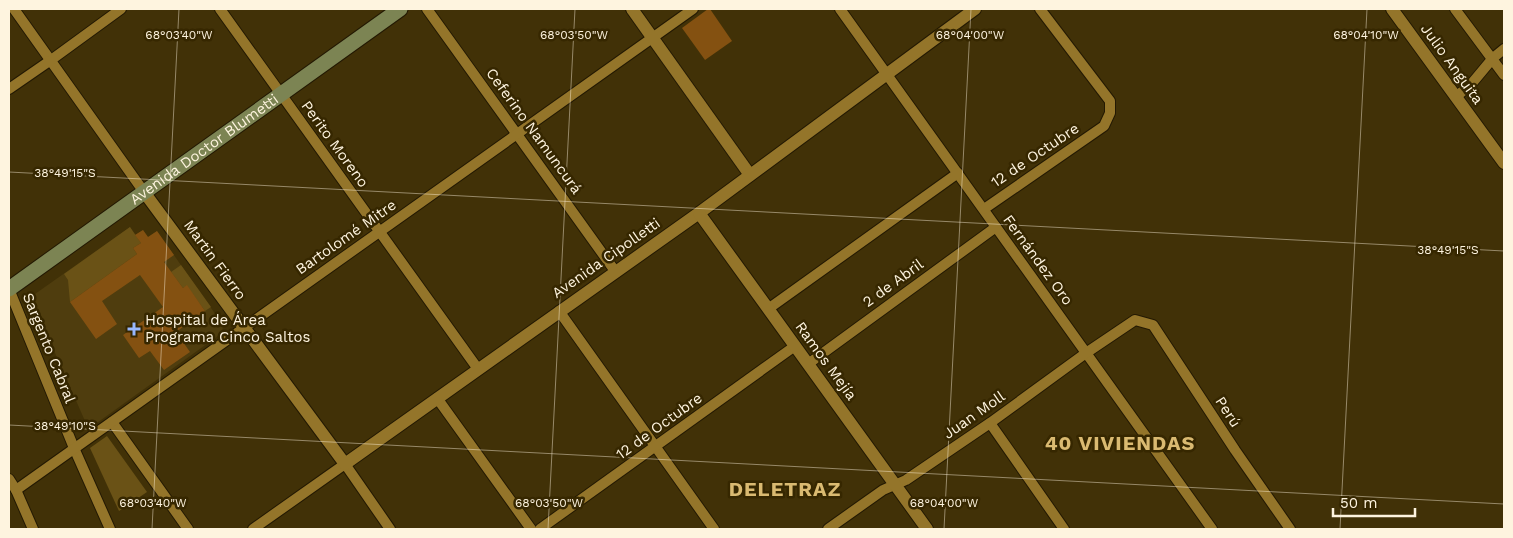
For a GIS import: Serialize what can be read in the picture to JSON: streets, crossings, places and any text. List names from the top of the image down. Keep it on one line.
{"streets":{"main road":["Avenida Doctor Blumetti"],"street":["Julio Anguita","Ceferino Namuncurá","Perito Moreno","12 de Octubre","Bartolomé Mitre","Avenida Cipolletti","Martin Fierro","Fernández Oro","2 de Abril","Sargento Cabral","Ramos Mejía","Perú","Juan Moll"]},"crossings":[["Ceferino Namuncurá","Bartolomé Mitre"],["Ceferino Namuncurá","Avenida Cipolletti"],["Perito Moreno","Avenida Doctor Blumetti"],["Perito Moreno","Bartolomé Mitre"],["Perito Moreno","Avenida Cipolletti"],["Avenida Doctor Blumetti","Martin Fierro"],["Avenida Doctor Blumetti","Sargento Cabral"],["12 de Octubre","Fernández Oro"],["12 de Octubre","Ramos Mejía"],["Bartolomé Mitre","Martin Fierro"],["Bartolomé Mitre","Sargento Cabral"],["Avenida Cipolletti","Martin Fierro"],["Avenida Cipolletti","Fernández Oro"],["Avenida Cipolletti","Ramos Mejía"],["Fernández Oro","2 de Abril"],["Fernández Oro","Juan Moll"],["2 de Abril","Ramos Mejía"],["Ramos Mejía","Juan Moll"],["Perú","Juan Moll"]],"districts":["40 VIVIENDAS","DELETRAZ"],"places":{"health":["Hospital de Área Programa Cinco Saltos"]},"scale_bar":"50 m","coordinates":["68°03'40\"W","68°03'50\"W","68°04'00\"W","68°04'10\"W","38°49'15\"S","38°49'10\"S"]}
